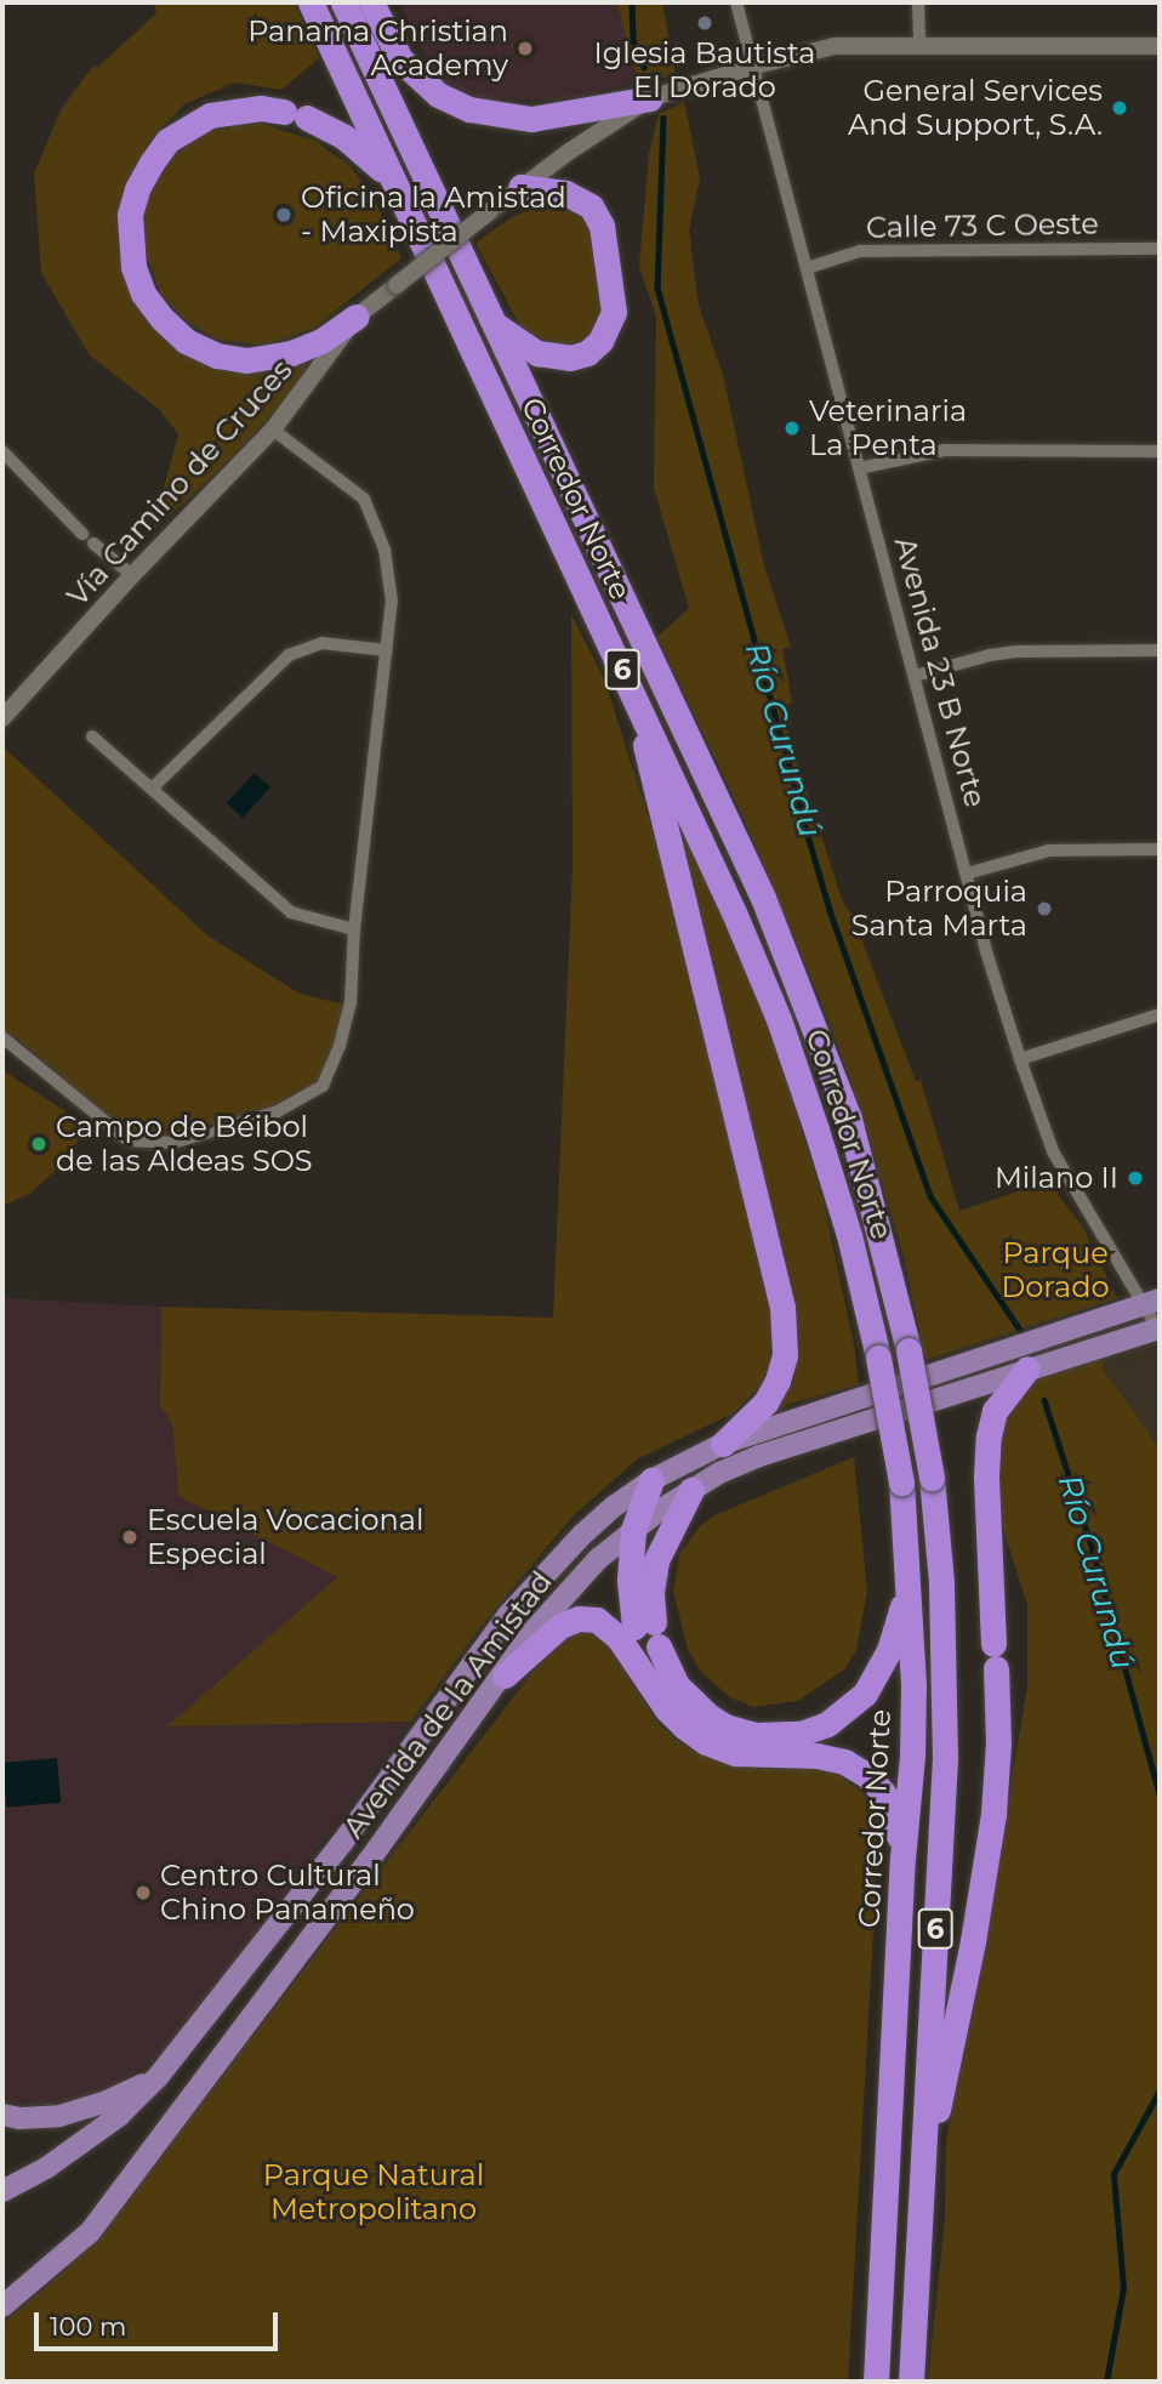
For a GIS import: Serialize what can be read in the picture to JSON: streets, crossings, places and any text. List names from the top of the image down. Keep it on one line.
{"streets":{"highway":["Corredor Norte","6"],"main road":["Avenida de la Amistad"],"street":["Calle 73 C Oeste","Vía Camino de Cruces","Avenida 23 B Norte"]},"crossings":[["Calle 73 C Oeste","Avenida 23 B Norte"],["Vía Camino de Cruces","Avenida 23 B Norte"],["Avenida 23 B Norte","Avenida de la Amistad"]],"water":["Río Curundú"],"parks":["Parque Dorado","Parque Natural Metropolitano"],"places":["Iglesia Bautista El Dorado","Panama Christian Academy","General Services And Support, S.A.","Oficina la Amistad - Maxipista","Veterinaria La Penta","Parroquia Santa Marta","Campo de Béibol de las Aldeas SOS","Milano II","Escuela Vocacional Especial","Centro Cultural Chino Panameño"],"scale_bar":"100 m"}
